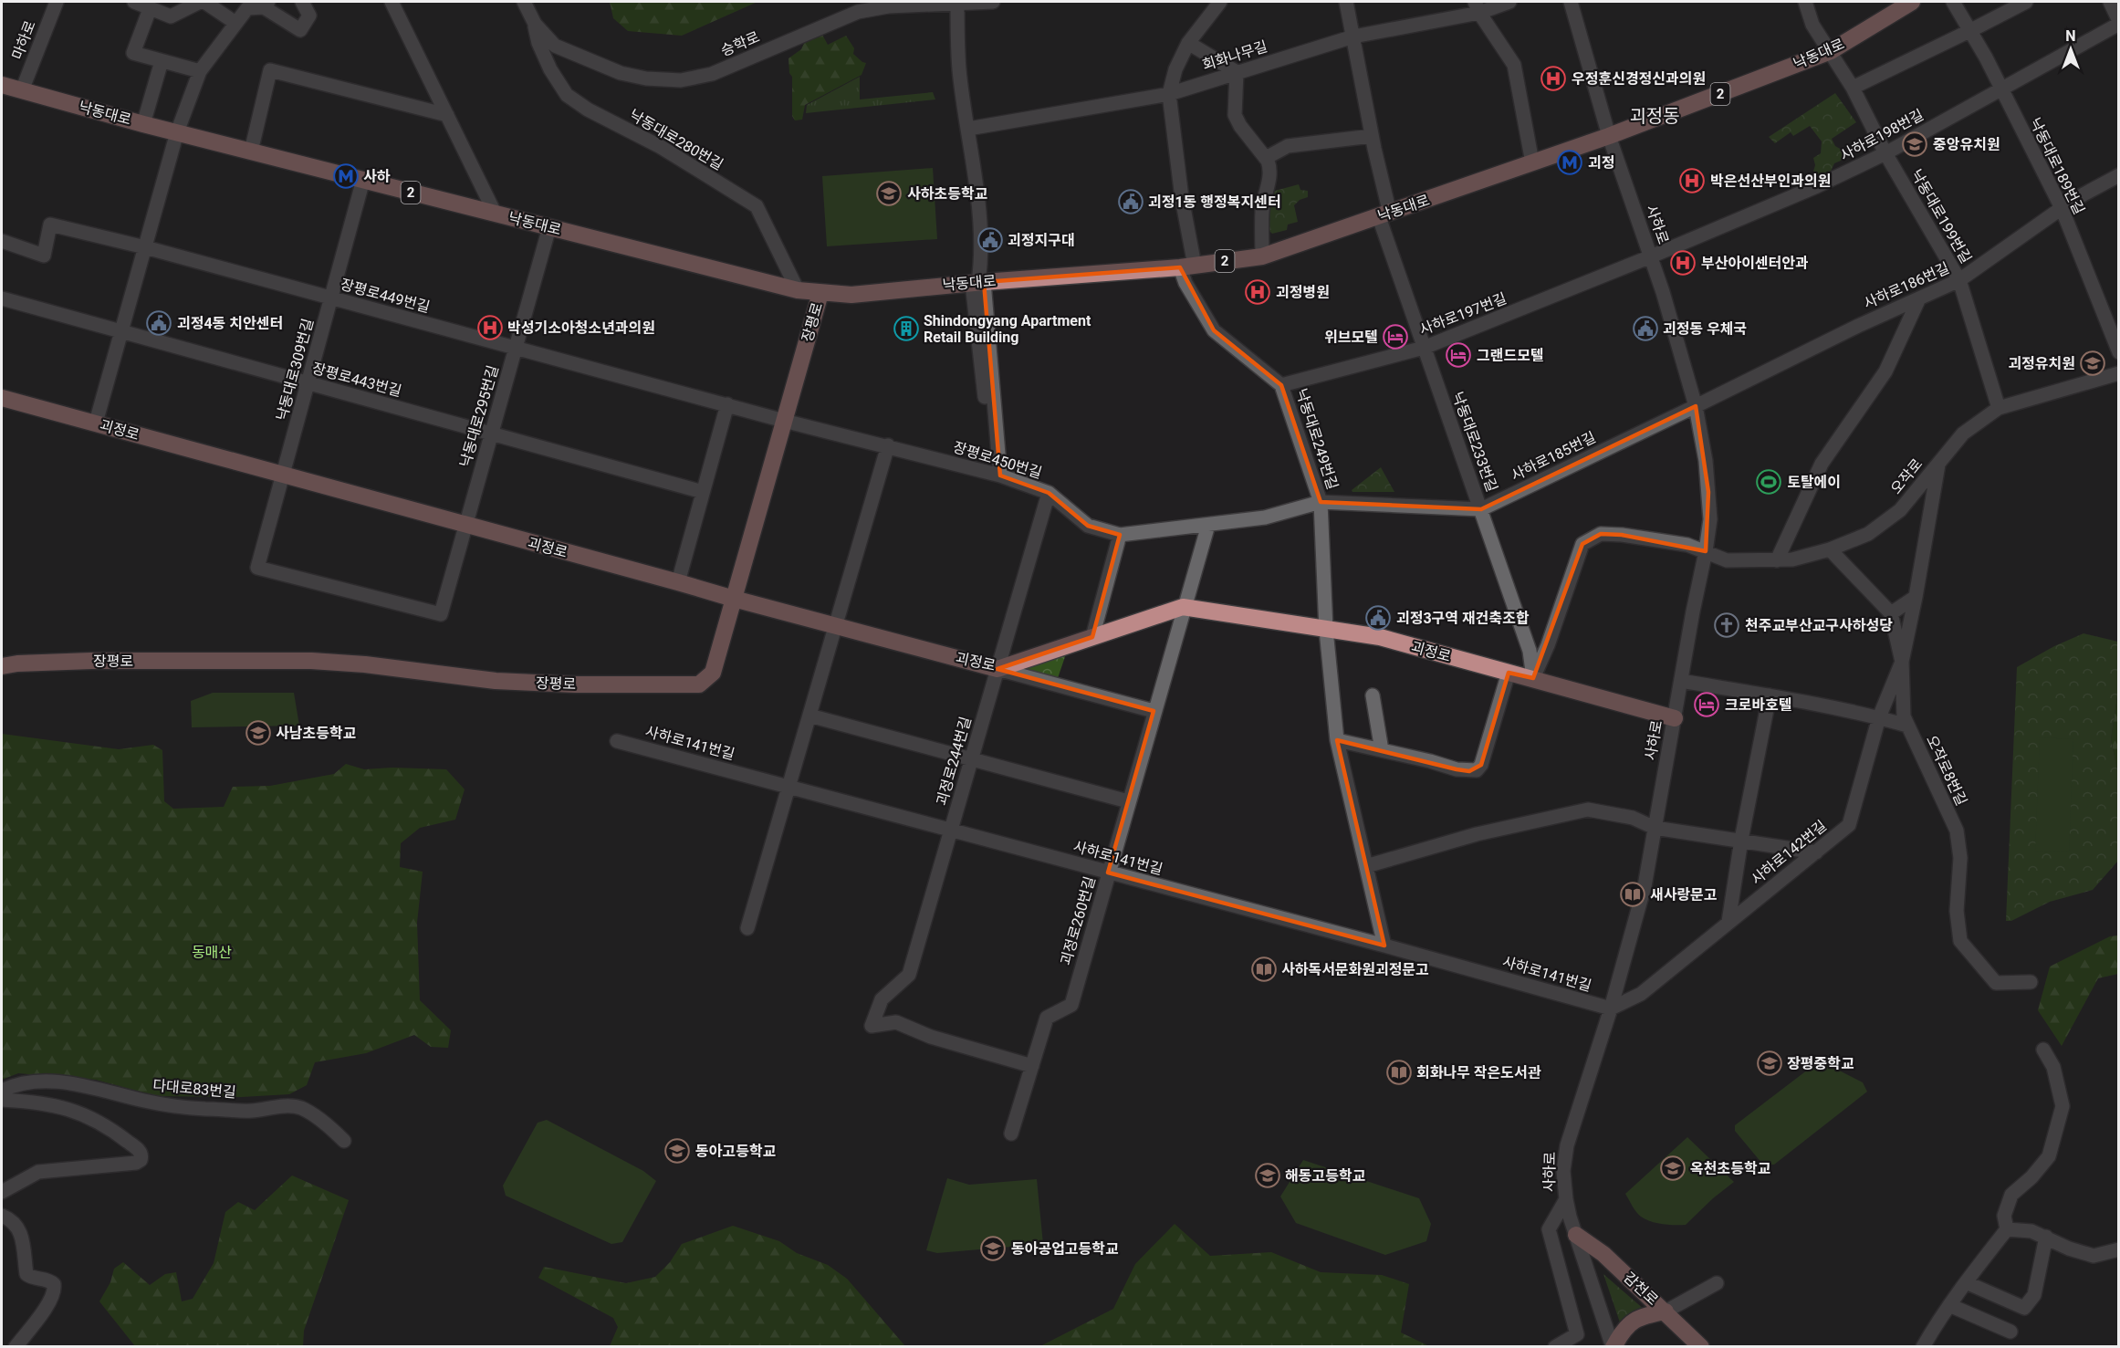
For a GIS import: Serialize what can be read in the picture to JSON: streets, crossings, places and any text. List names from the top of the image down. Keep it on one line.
{"streets":{"main road":["낙동대로","2","장평로","괴정로","감천로"],"street":["마하로","승학로","회화나무길","사하로198번길","낙동대로280번길","낙동대로189번길","낙동대로199번길","사하로","사하로186번길","장평로449번길","사하로197번길","낙동대로309번길","장평로443번길","낙동대로295번길","낙동대로249번길","낙동대로233번길","사하로185번길","장평로450번길","오작로","사하로141번길","괴정로244번길","오작로8번길","사하로142번길","괴정로260번길","다대로83번길"]},"crossings":[["마하로","낙동대로"],["승학로","낙동대로280번길"],["낙동대로","낙동대로280번길"],["낙동대로","낙동대로199번길"],["낙동대로","사하로"],["낙동대로","장평로"],["낙동대로","낙동대로309번길"],["낙동대로","낙동대로295번길"],["낙동대로","낙동대로249번길"],["낙동대로","낙동대로233번길"],["회화나무길","낙동대로249번길"],["회화나무길","낙동대로233번길"],["사하로198번길","낙동대로189번길"],["사하로198번길","낙동대로199번길"],["사하로198번길","사하로"],["사하로198번길","사하로197번길"],["낙동대로189번길","사하로186번길"],["낙동대로199번길","사하로186번길"],["낙동대로199번길","오작로"],["사하로","사하로186번길"],["사하로","사하로197번길"],["사하로","괴정로"],["사하로","사하로185번길"],["사하로","오작로"],["사하로","사하로141번길"],["사하로","사하로142번길"],["사하로","감천로"],["사하로186번길","사하로185번길"],["장평로449번길","장평로"],["장평로449번길","낙동대로309번길"],["장평로449번길","낙동대로295번길"],["장평로449번길","장평로450번길"],["사하로197번길","낙동대로249번길"],["사하로197번길","낙동대로233번길"],["장평로","괴정로"],["장평로","장평로450번길"],["낙동대로309번길","장평로443번길"],["낙동대로309번길","낙동대로295번길"],["낙동대로309번길","괴정로"],["장평로443번길","낙동대로295번길"],["낙동대로295번길","괴정로"],["괴정로","낙동대로249번길"],["괴정로","낙동대로233번길"],["괴정로","오작로"],["괴정로","괴정로244번길"],["괴정로","괴정로260번길"],["낙동대로249번길","사하로185번길"],["낙동대로249번길","장평로450번길"],["낙동대로249번길","사하로141번길"],["낙동대로233번길","사하로185번길"],["낙동대로233번길","오작로"],["사하로185번길","장평로450번길"],["장평로450번길","괴정로244번길"],["사하로141번길","괴정로244번길"],["사하로141번길","사하로142번길"],["사하로141번길","괴정로260번길"],["괴정로244번길","괴정로260번길"],["오작로8번길","사하로142번길"]],"districts":["괴정동"],"parks":["동매산"],"places":{"hospital":["우정훈신경정신과의원","박은선산부인과의원","부산아이센터안과","괴정병원","박성기소아청소년과의원"],"school or university":["중앙유치원","사하초등학교","괴정유치원","사남초등학교","장평중학교","동아고등학교","옥천초등학교","해동고등학교","동아공업고등학교"],"metro station":["괴정","사하"],"public building":["괴정1동 행정복지센터","괴정지구대","괴정4동 치안센터","괴정동 우체국","괴정3구역 재건축조합"],"building":["Shindongyang Apartment Retail Building"],"hotel":["위브모텔","그랜드모텔","크로바호텔"],"sports":["토탈에이"],"church":["천주교부산교구사하성당"],"library":["새사랑문고","사하독서문화원괴정문고","회화나무 작은도서관"]},"north":"top"}
